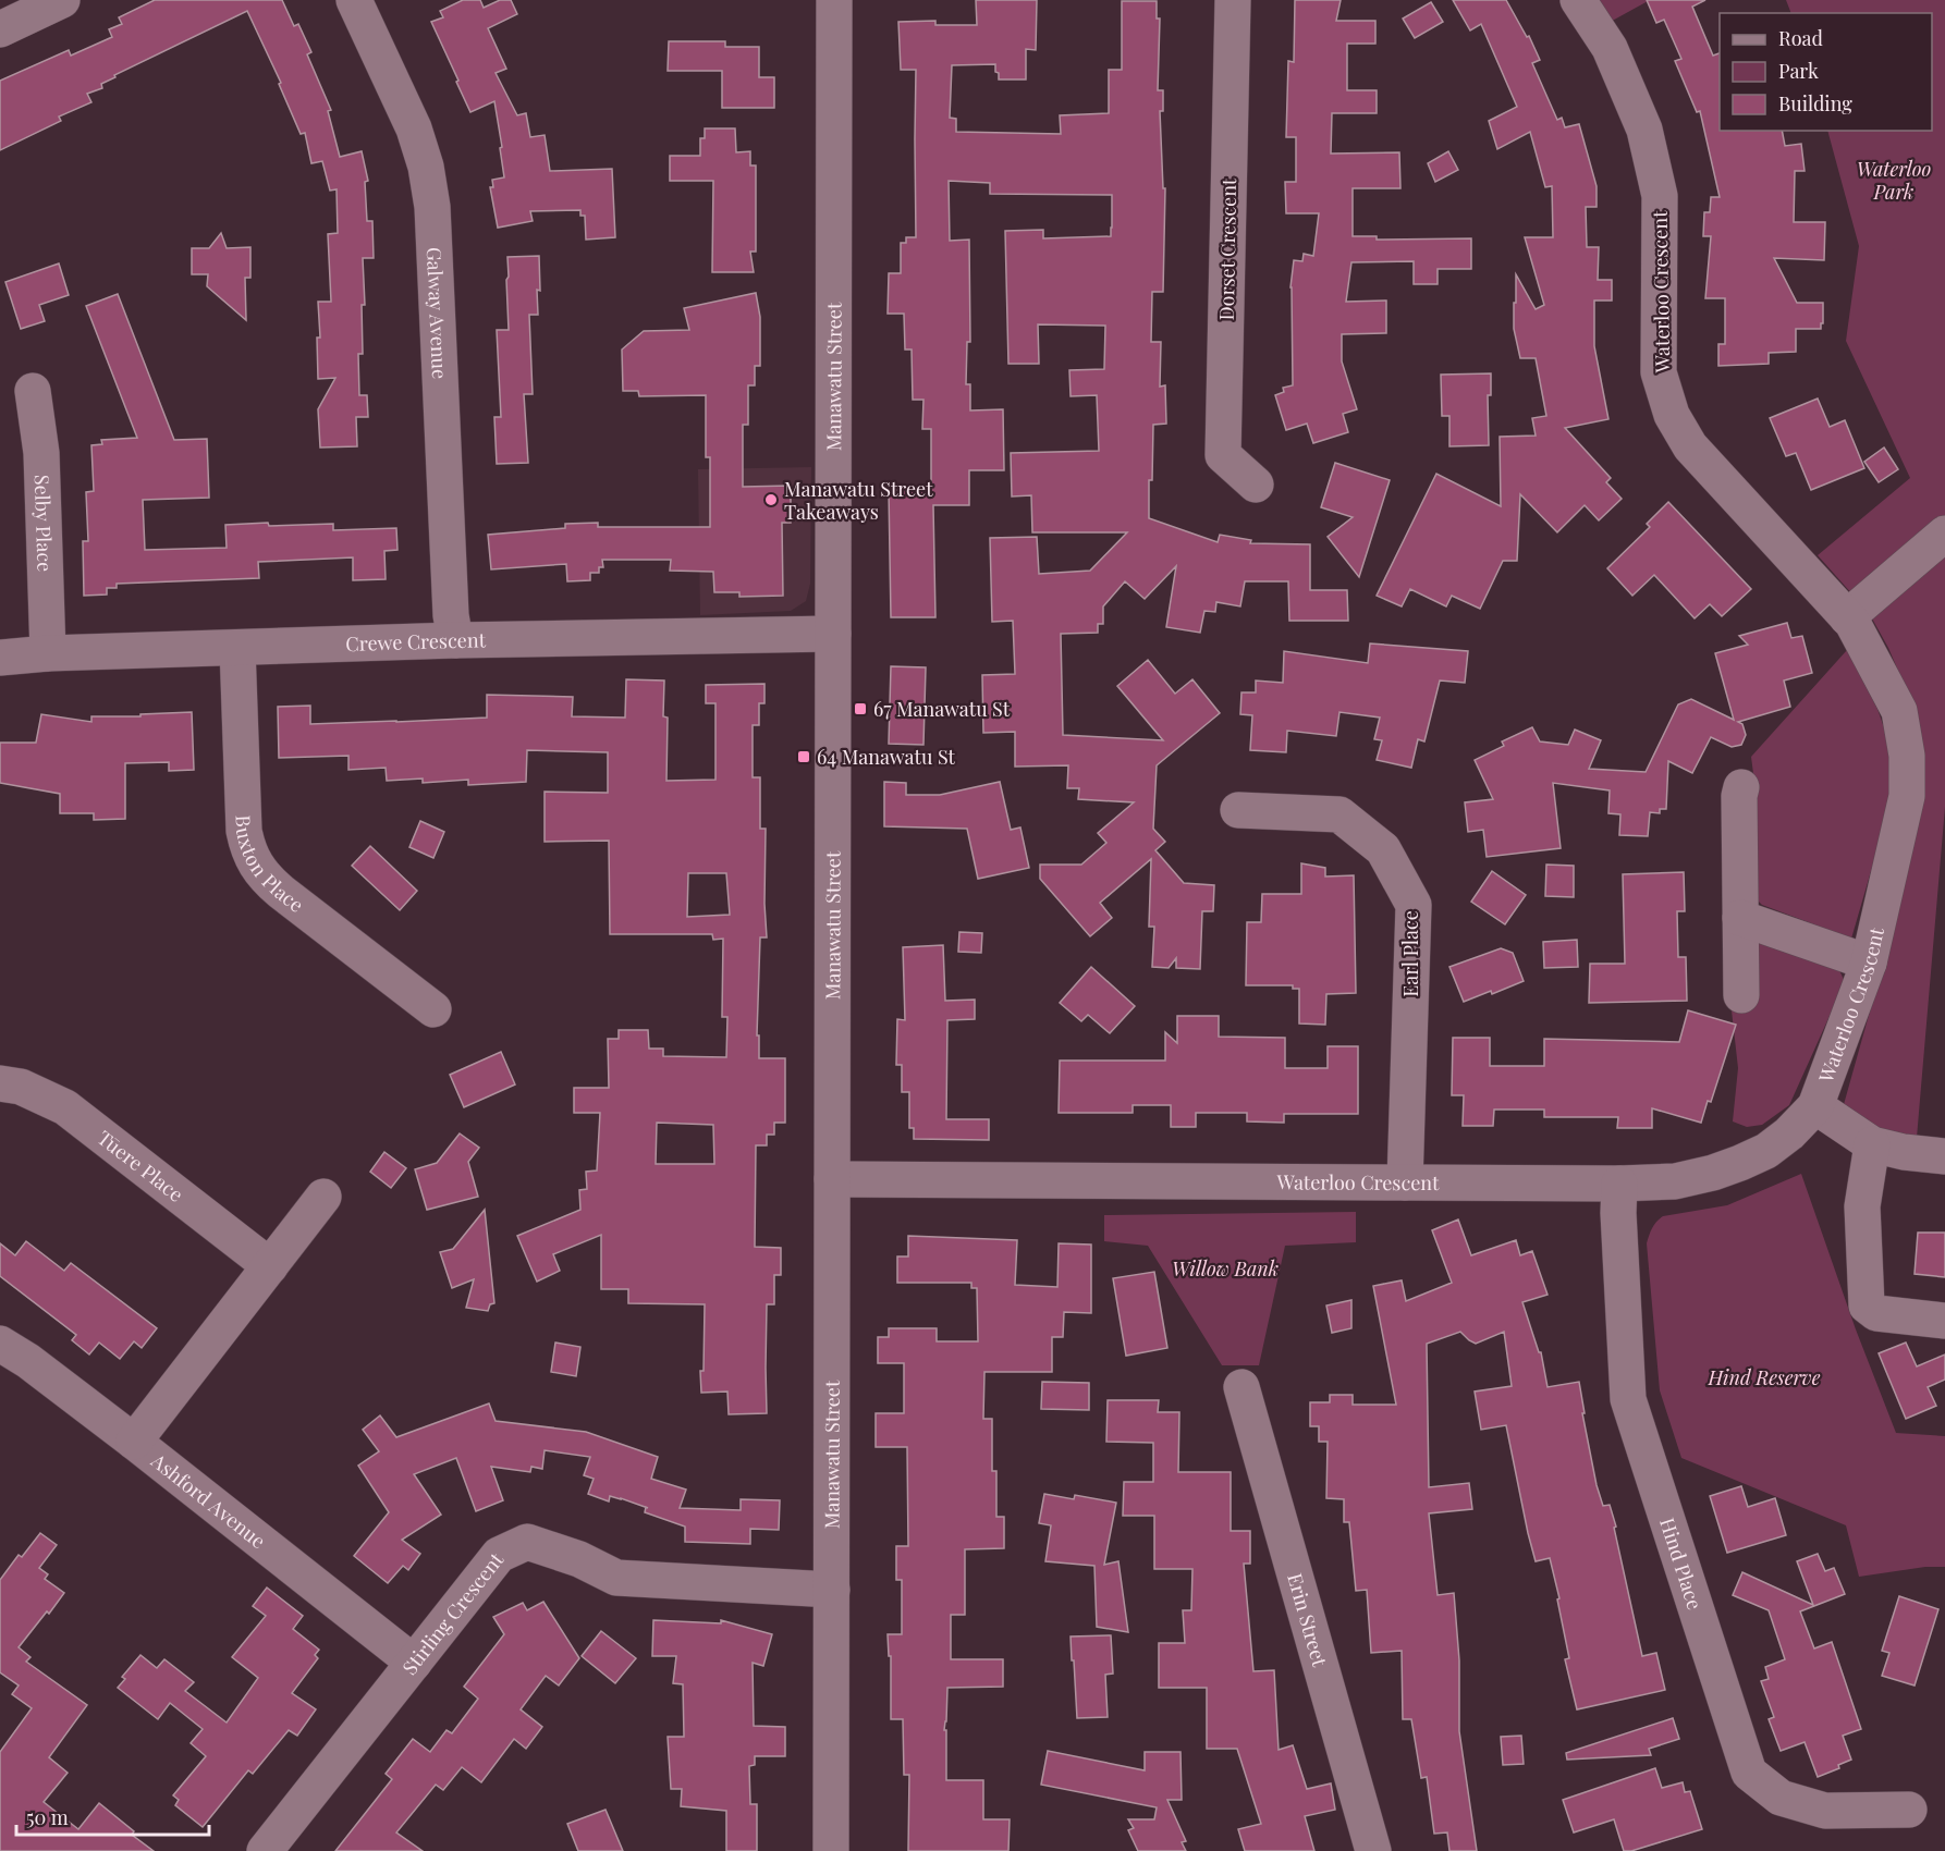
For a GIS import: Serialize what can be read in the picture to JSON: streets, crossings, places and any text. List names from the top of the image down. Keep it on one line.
{"streets":{"street":["Dorset Crescent","Waterloo Crescent","Galway Avenue","Manawatu Street","Selby Place","Crewe Crescent","Buxton Place","Earl Place","Tūere Place","Ashford Avenue","Hind Place","Stirling Crescent","Erin Street"]},"crossings":[["Waterloo Crescent","Manawatu Street"],["Waterloo Crescent","Earl Place"],["Waterloo Crescent","Hind Place"],["Galway Avenue","Crewe Crescent"],["Manawatu Street","Crewe Crescent"],["Manawatu Street","Stirling Crescent"],["Selby Place","Crewe Crescent"],["Crewe Crescent","Buxton Place"],["Ashford Avenue","Stirling Crescent"]],"parks":["Waterloo Park","Willow Bank","Hind Reserve"],"places":{"other":["Manawatu Street Takeaways"],"transit":["67 Manawatu St","64 Manawatu St"]},"legend":["Road","Park","Building"],"scale_bar":"50 m"}
